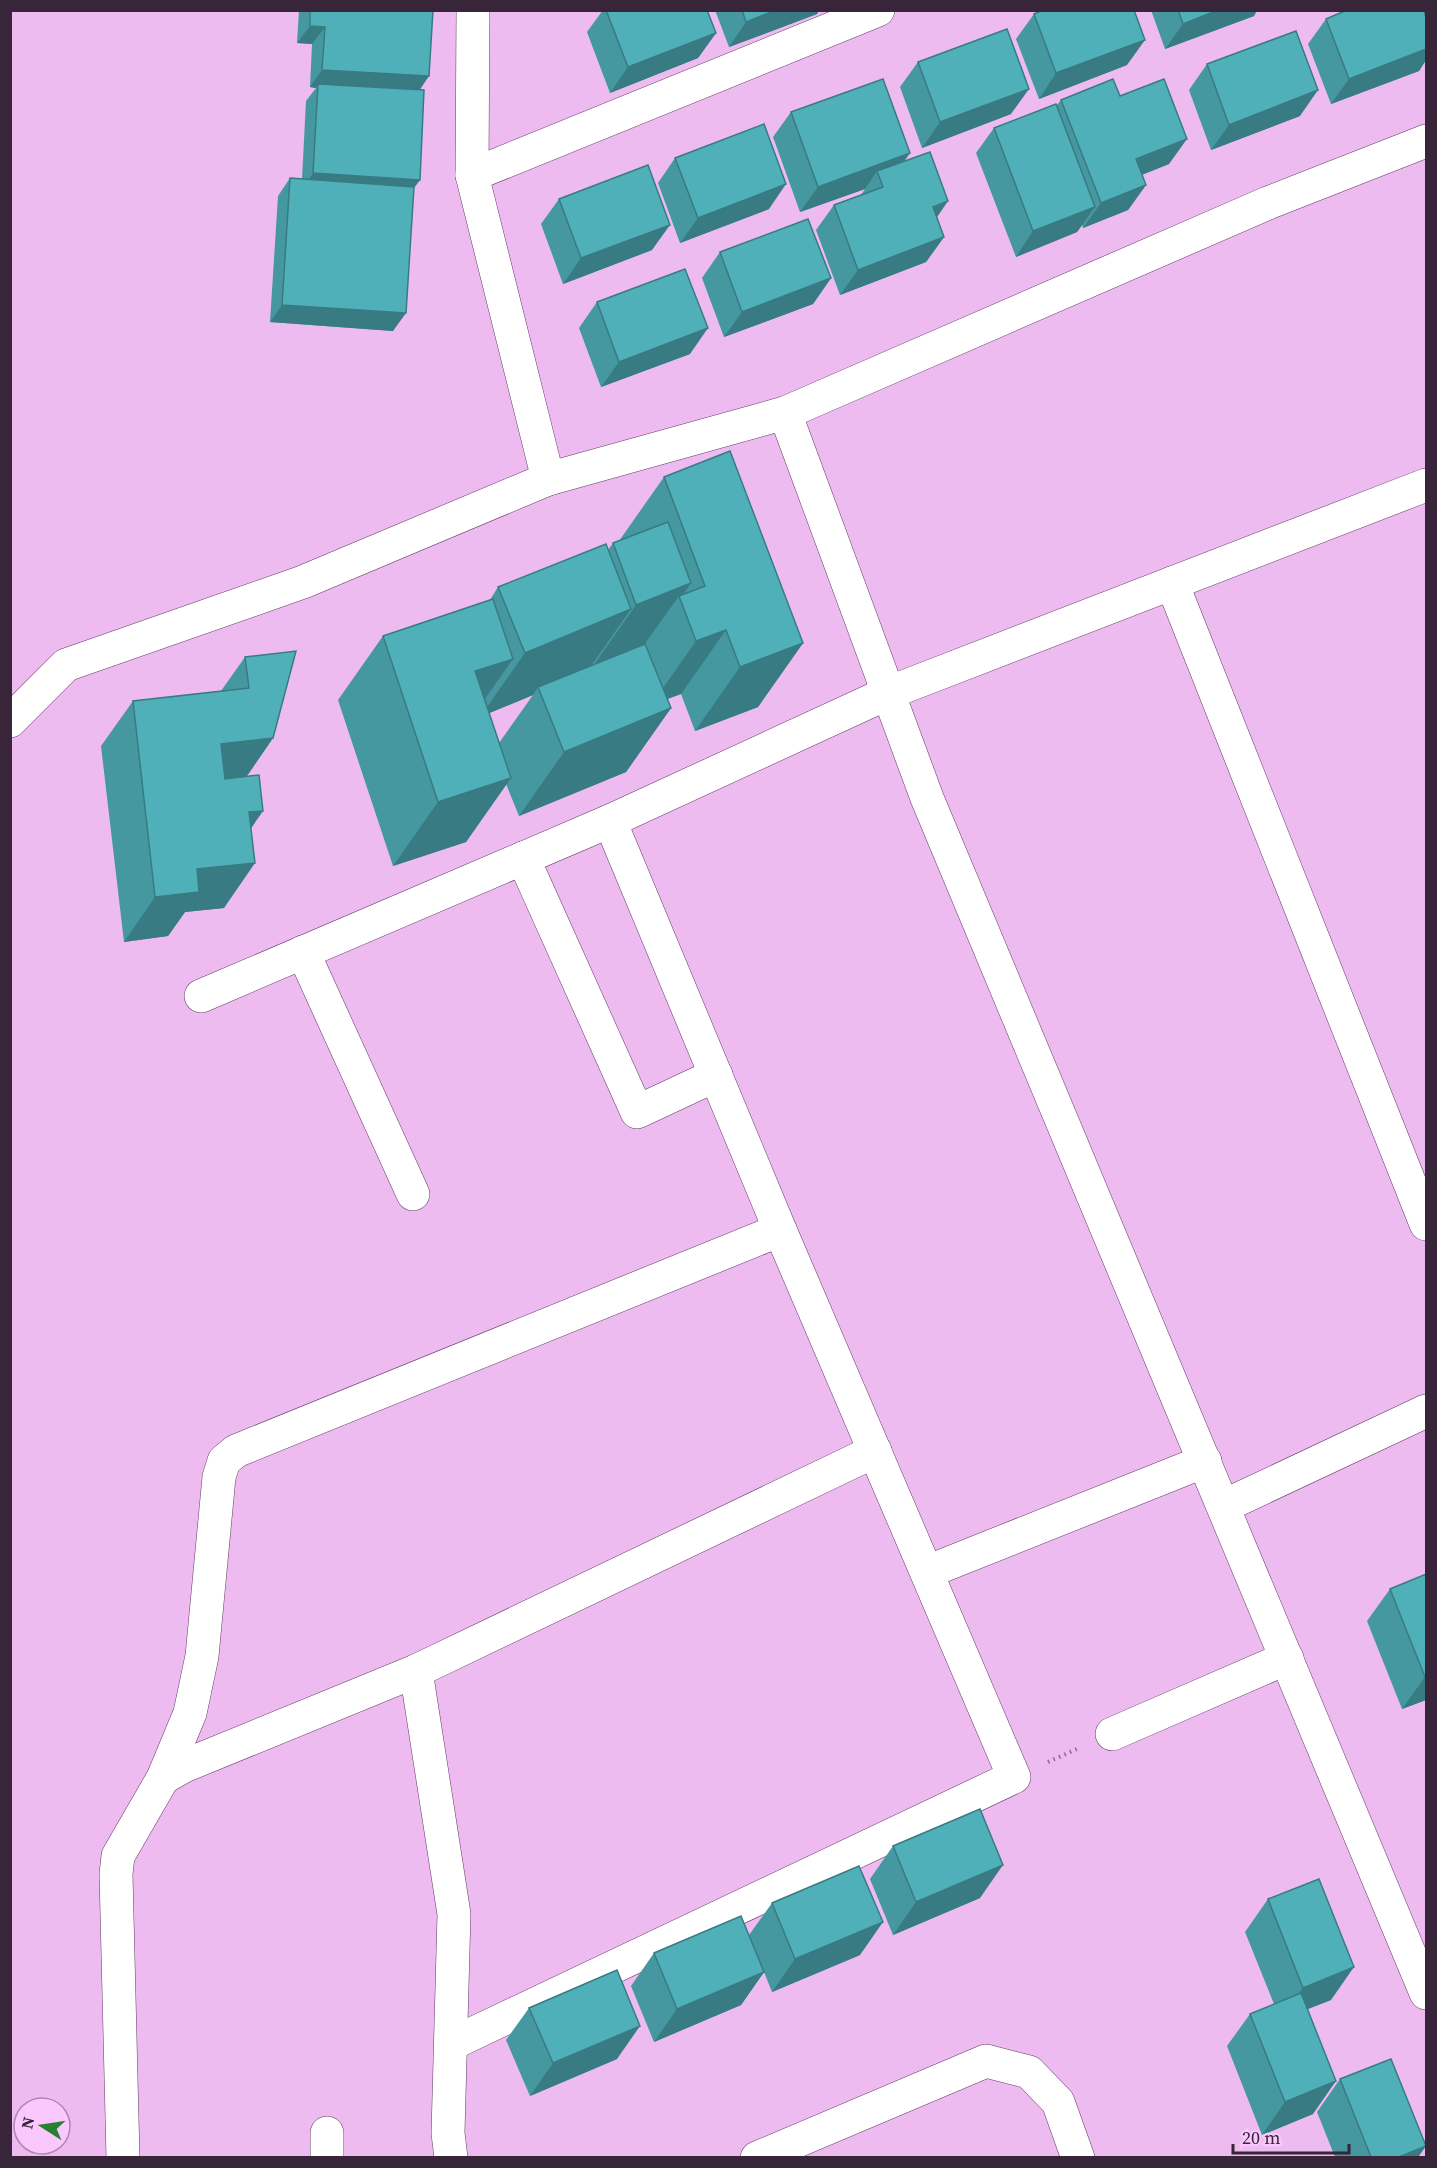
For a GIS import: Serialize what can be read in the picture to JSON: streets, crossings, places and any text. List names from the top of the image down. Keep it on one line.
{"scale_bar":"20 m","north":"left"}
